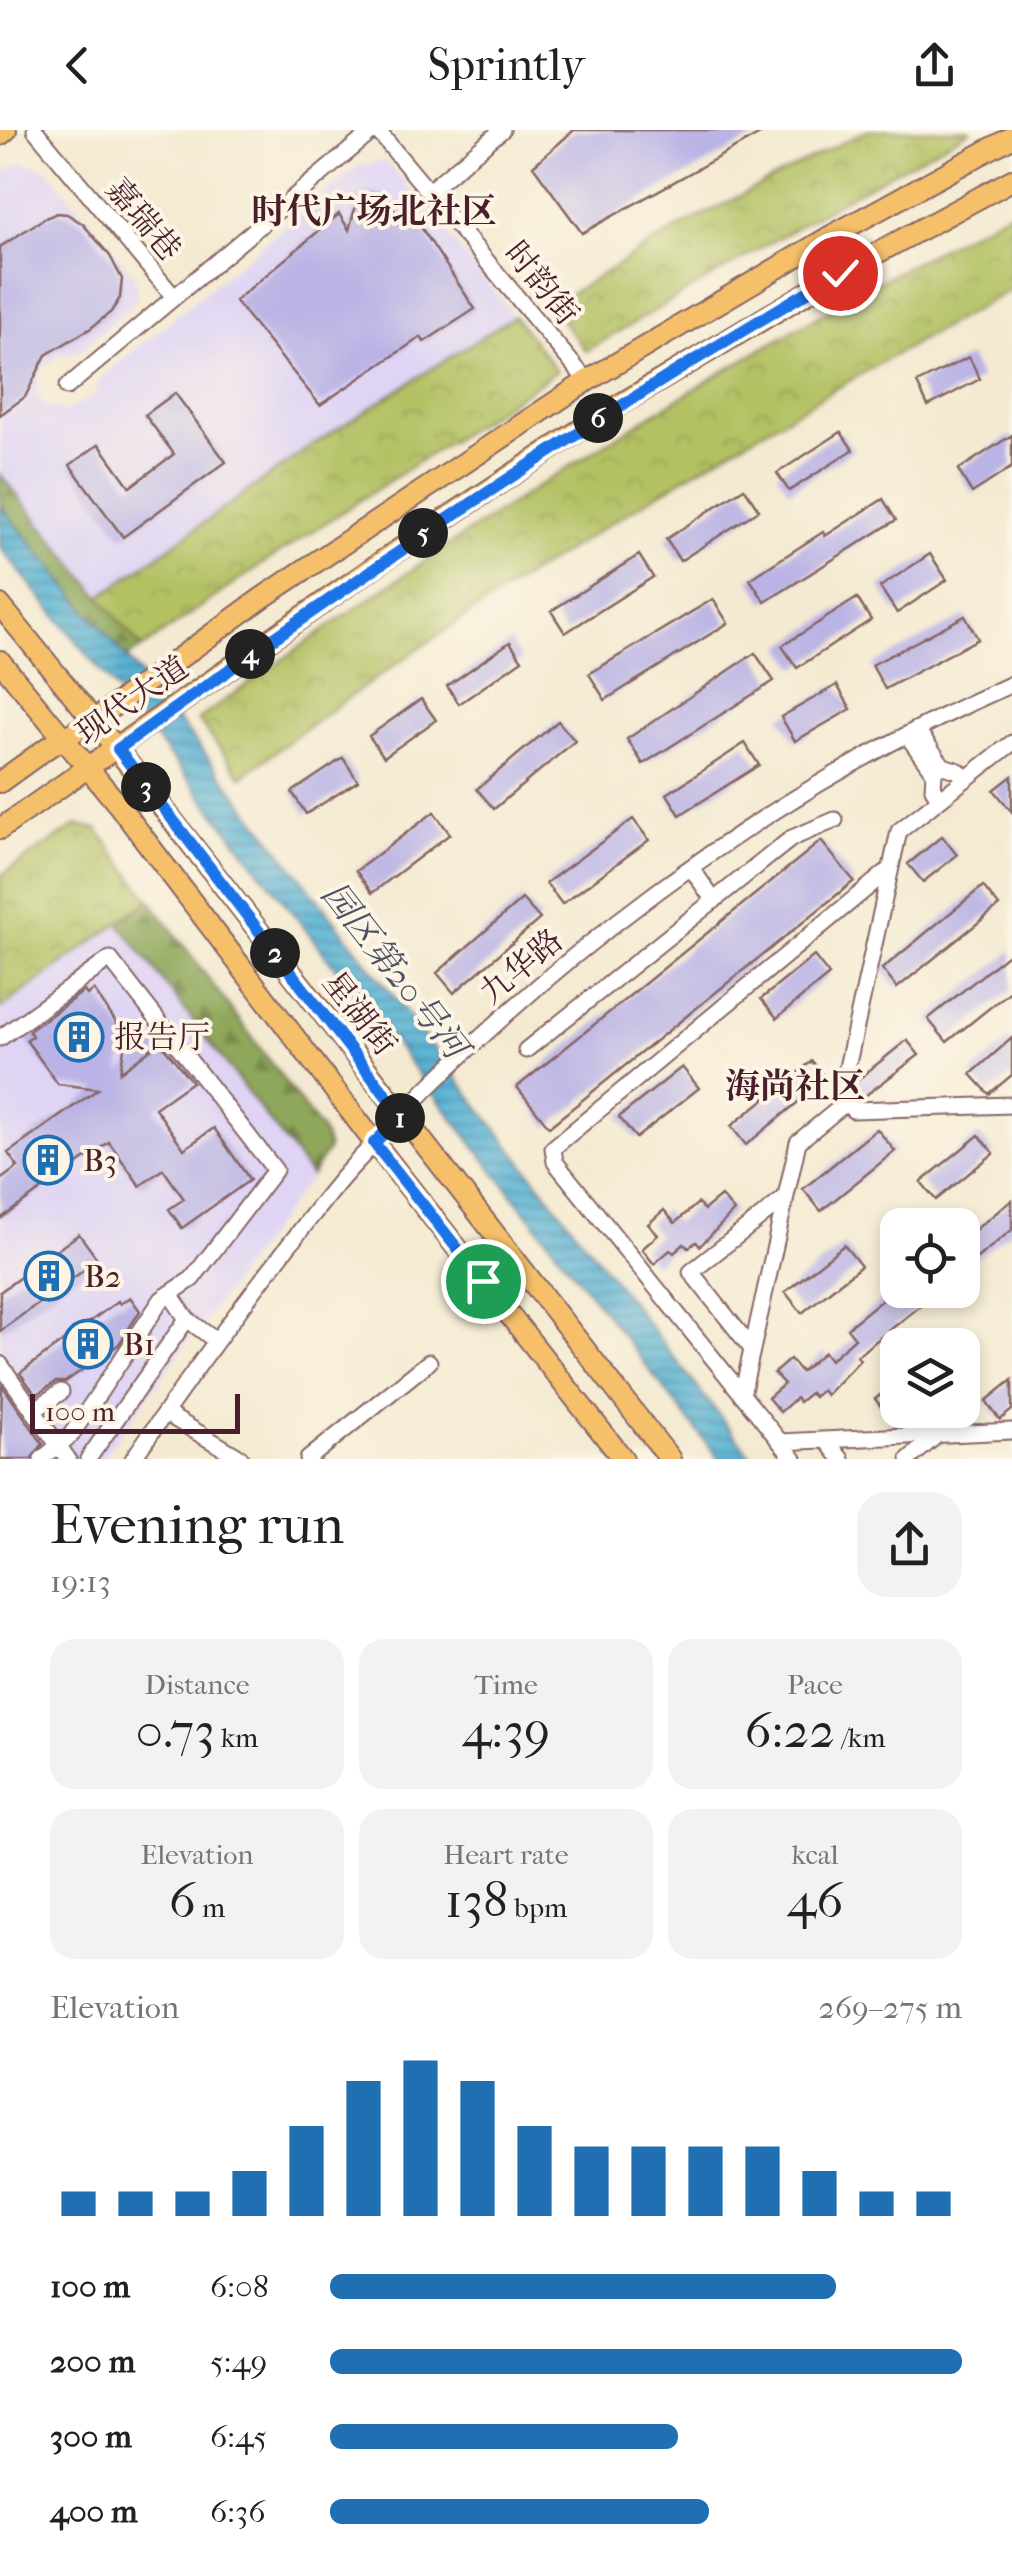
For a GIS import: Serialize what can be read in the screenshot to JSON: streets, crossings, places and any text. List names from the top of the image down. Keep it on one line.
{"streets":{"main road":["现代大道","星湖街"],"street":["嘉瑞巷","时韵街","九华路"]},"crossings":[["时韵街","现代大道"],["现代大道","星湖街"],["九华路","星湖街"]],"districts":["时代广场北社区","海尚社区"],"water":["园区第20号河"],"places":{"building":["报告厅","B3","B2","B1"]},"scale_bar":"100 m","page":{"header":"Sprintly","pins":["6","5","4","3","2","1"],"scale":"100 m","heading":["Evening run","19:13"],"stats":[["Distance","0.73 km"],["Time","4:39"],["Pace","6:22 /km"],["Elevation","6 m"],["Heart rate","138 bpm"],["kcal","46"]],"chart":["Elevation","269–275 m"],"list":[{"name":"100 m","note":"6:08"},{"name":"200 m","note":"5:49"},{"name":"300 m","note":"6:45"},{"name":"400 m","note":"6:36"}]}}
